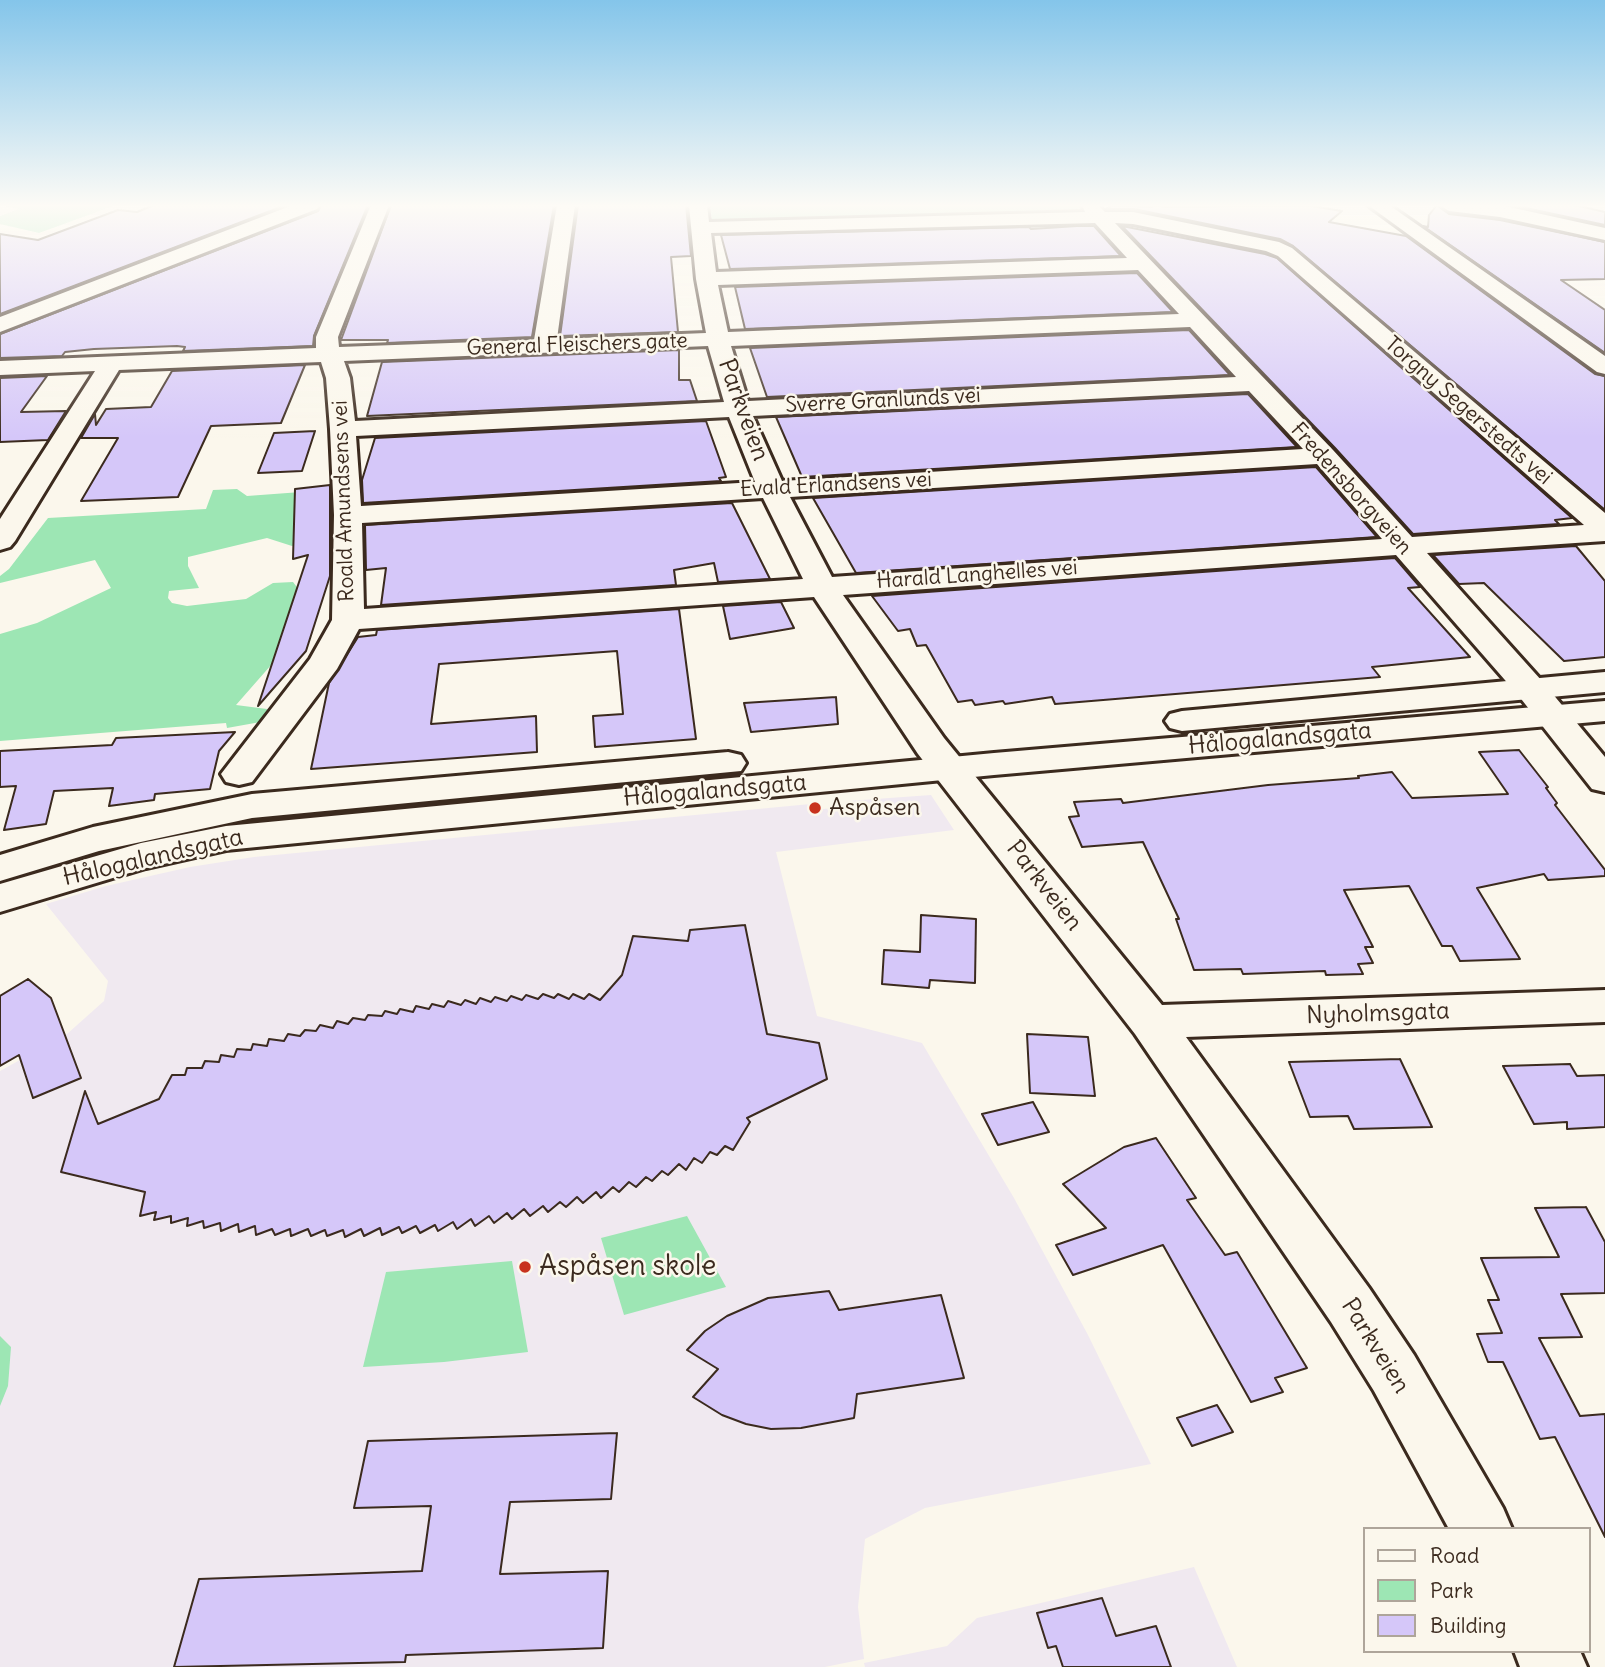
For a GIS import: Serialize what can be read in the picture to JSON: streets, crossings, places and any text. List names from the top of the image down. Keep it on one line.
{"streets":{"street":["General Fleischers gate","Sverre Granlunds vei","Parkveien","Torgny Segerstedts vei","Evald Erlandsens vei","Fredensborgveien","Roald Amundsens vei","Harald Langhelles vei","Hålogalandsgata","Nyholmsgata"]},"crossings":[["General Fleischers gate","Parkveien"],["General Fleischers gate","Fredensborgveien"],["General Fleischers gate","Roald Amundsens vei"],["Sverre Granlunds vei","Parkveien"],["Sverre Granlunds vei","Fredensborgveien"],["Sverre Granlunds vei","Roald Amundsens vei"],["Parkveien","Evald Erlandsens vei"],["Parkveien","Harald Langhelles vei"],["Parkveien","Hålogalandsgata"],["Parkveien","Nyholmsgata"],["Torgny Segerstedts vei","Harald Langhelles vei"],["Evald Erlandsens vei","Fredensborgveien"],["Evald Erlandsens vei","Roald Amundsens vei"],["Fredensborgveien","Harald Langhelles vei"],["Fredensborgveien","Hålogalandsgata"],["Roald Amundsens vei","Harald Langhelles vei"]],"places":["Aspåsen","Aspåsen skole"],"legend":["Road","Park","Building"]}
